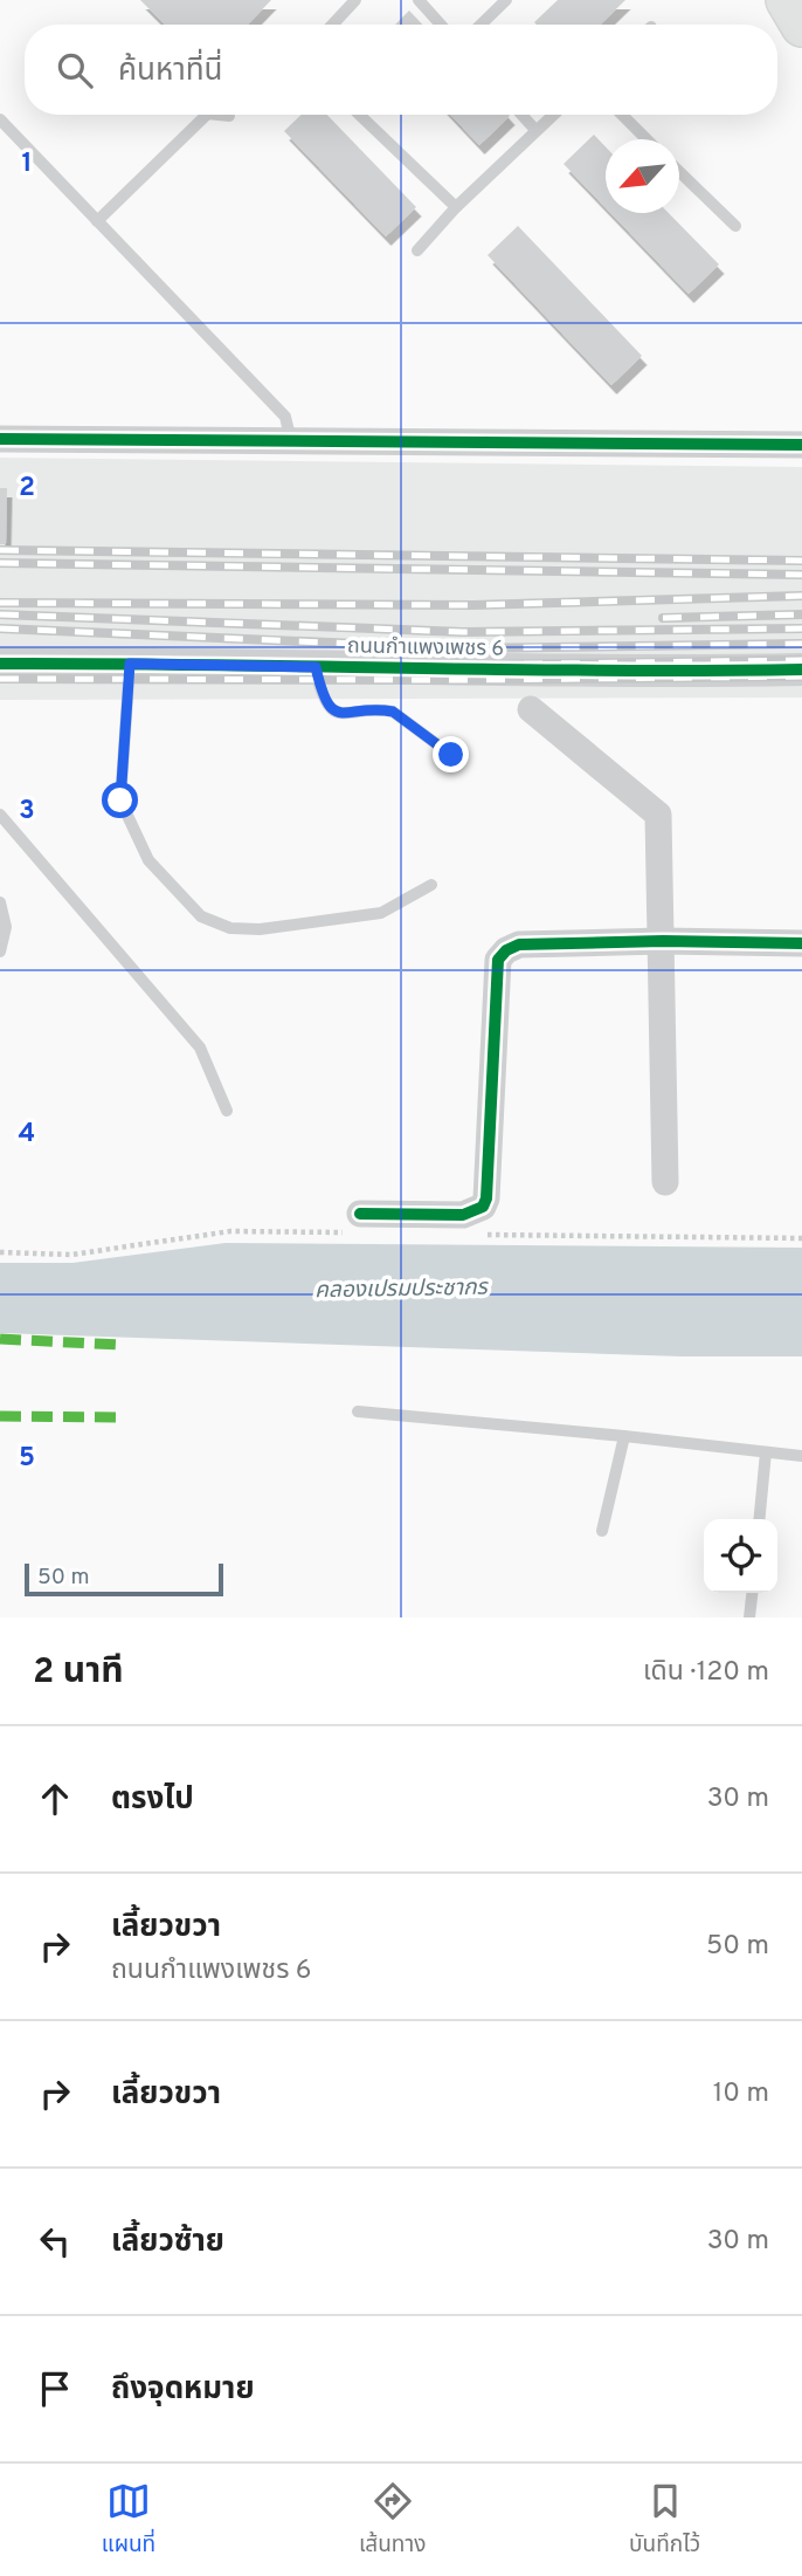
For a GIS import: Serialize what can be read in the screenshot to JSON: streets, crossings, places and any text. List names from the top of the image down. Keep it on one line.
{"streets":{"street":["ถนนกำแพงเพชร 6"]},"water":["คลองเปรมประชากร"],"scale_bar":"50 m","north":"bottom left","page":{"search":"ค้นหาที่นี่","scale":"50 m","heading":["2 นาที","เดิน · 120 m"],"list":[["ตรงไป","30 m"],["เลี้ยวขวา","ถนนกำแพงเพชร 6","50 m"],["เลี้ยวขวา","10 m"],["เลี้ยวซ้าย","30 m"],"ถึงจุดหมาย"],"nav":["แผนที่","เส้นทาง","บันทึกไว้"]},"grid":{"rows":["1","2","3","4","5"]}}
